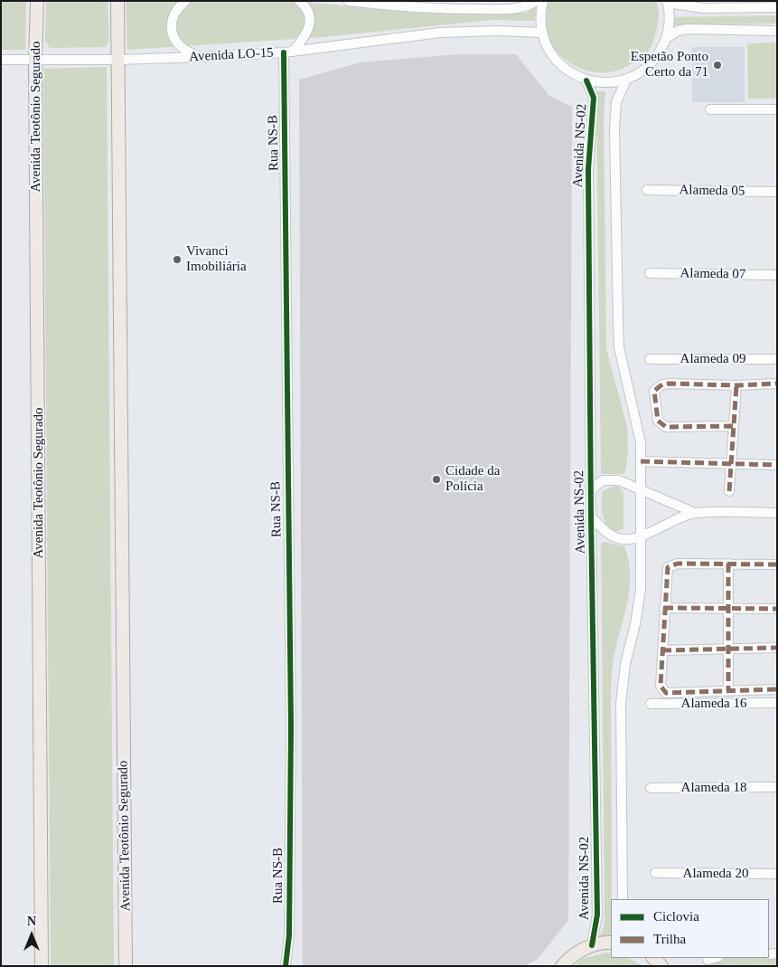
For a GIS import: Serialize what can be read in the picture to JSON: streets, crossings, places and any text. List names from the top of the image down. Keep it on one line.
{"streets":{"main road":["Avenida Teotônio Segurado"],"street":["Avenida LO-15","Rua NS-B","Avenida NS-02","Alameda 05","Alameda 07","Alameda 09","Alameda 16","Alameda 18","Alameda 20"]},"crossings":[["Avenida LO-15","Avenida Teotônio Segurado"],["Avenida LO-15","Rua NS-B"]],"places":["Espetão Ponto Certo da 71","Vivanci Imobiliária","Cidade da Polícia"],"legend":["Ciclovia","Trilha"],"north":"top"}
